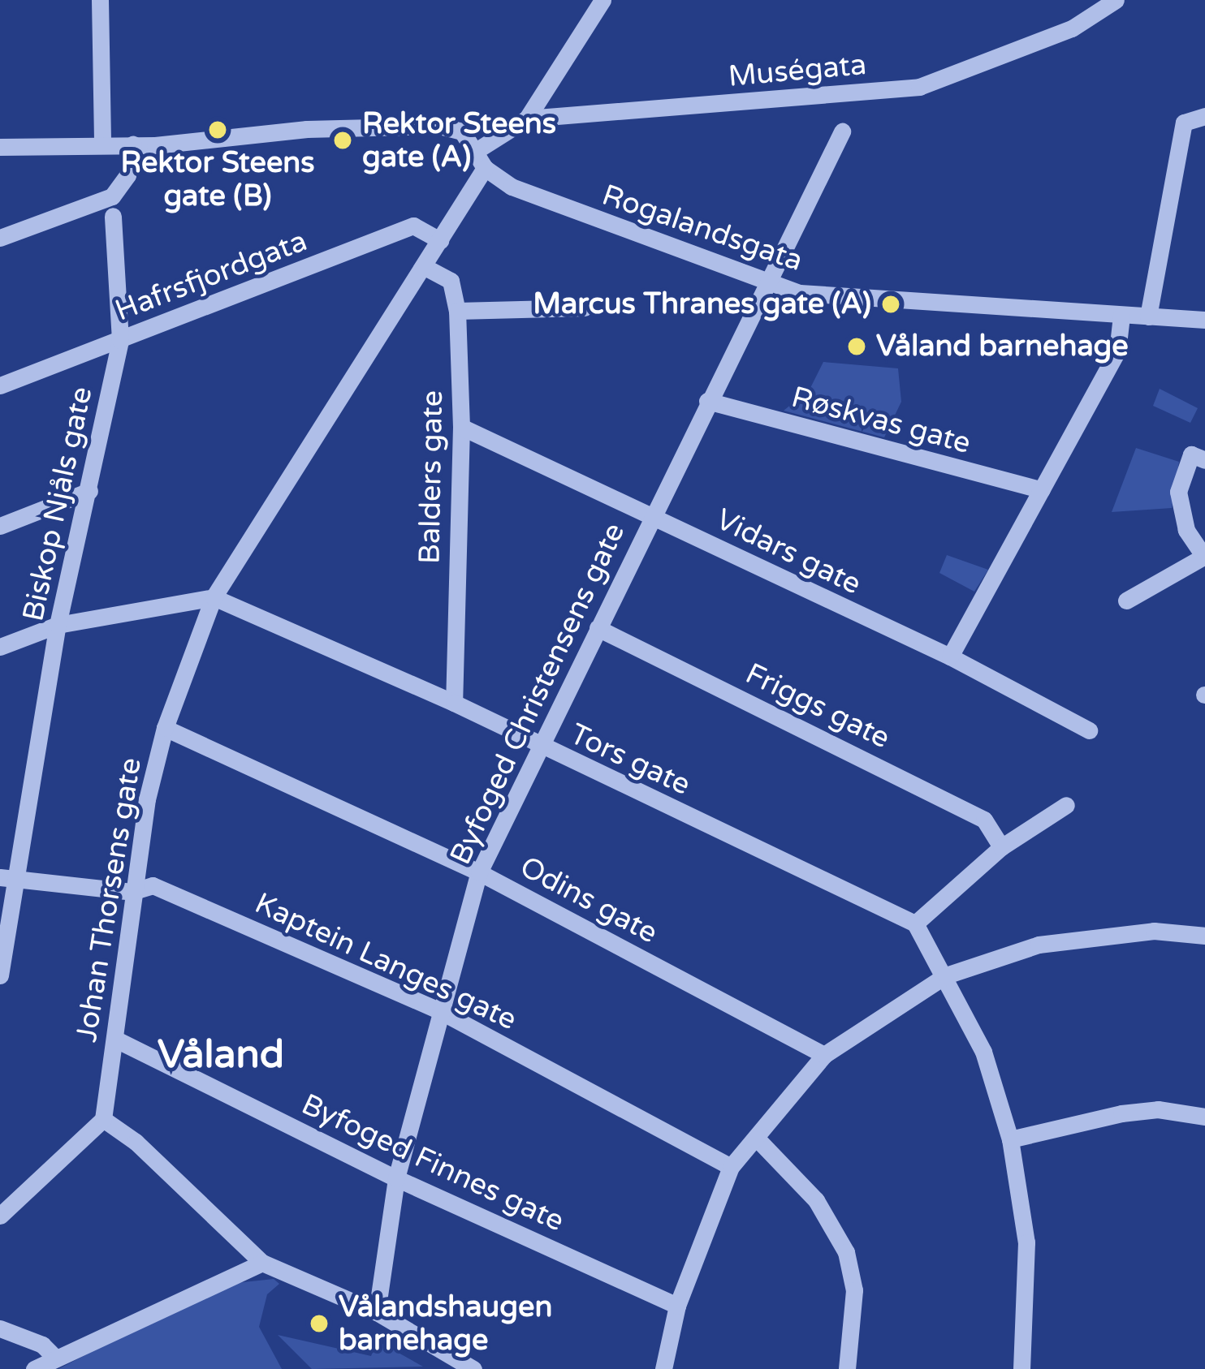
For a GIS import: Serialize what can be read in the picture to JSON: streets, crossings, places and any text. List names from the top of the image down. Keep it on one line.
{"streets":{"street":["Muségata","Rogalandsgata","Hafrsfjordgata","Røskvas gate","Balders gate","Biskop Njåls gate","Vidars gate","Byfoged Christensens gate","Friggs gate","Tors gate","Johan Thorsens gate","Odins gate","Kaptein Langes gate","Byfoged Finnes gate"]},"crossings":[["Rogalandsgata","Byfoged Christensens gate"],["Rogalandsgata","Johan Thorsens gate"],["Hafrsfjordgata","Biskop Njåls gate"],["Hafrsfjordgata","Johan Thorsens gate"],["Røskvas gate","Byfoged Christensens gate"],["Balders gate","Vidars gate"],["Balders gate","Tors gate"],["Balders gate","Johan Thorsens gate"],["Biskop Njåls gate","Kaptein Langes gate"],["Vidars gate","Byfoged Christensens gate"],["Byfoged Christensens gate","Friggs gate"],["Byfoged Christensens gate","Tors gate"],["Byfoged Christensens gate","Odins gate"],["Byfoged Christensens gate","Kaptein Langes gate"],["Byfoged Christensens gate","Byfoged Finnes gate"],["Tors gate","Johan Thorsens gate"],["Johan Thorsens gate","Odins gate"],["Johan Thorsens gate","Kaptein Langes gate"],["Johan Thorsens gate","Byfoged Finnes gate"]],"districts":["Våland"],"places":["Rektor Steens gate (B)","Rektor Steens gate (A)","Marcus Thranes gate (A)","Våland barnehage","Vålandshaugen barnehage"]}
